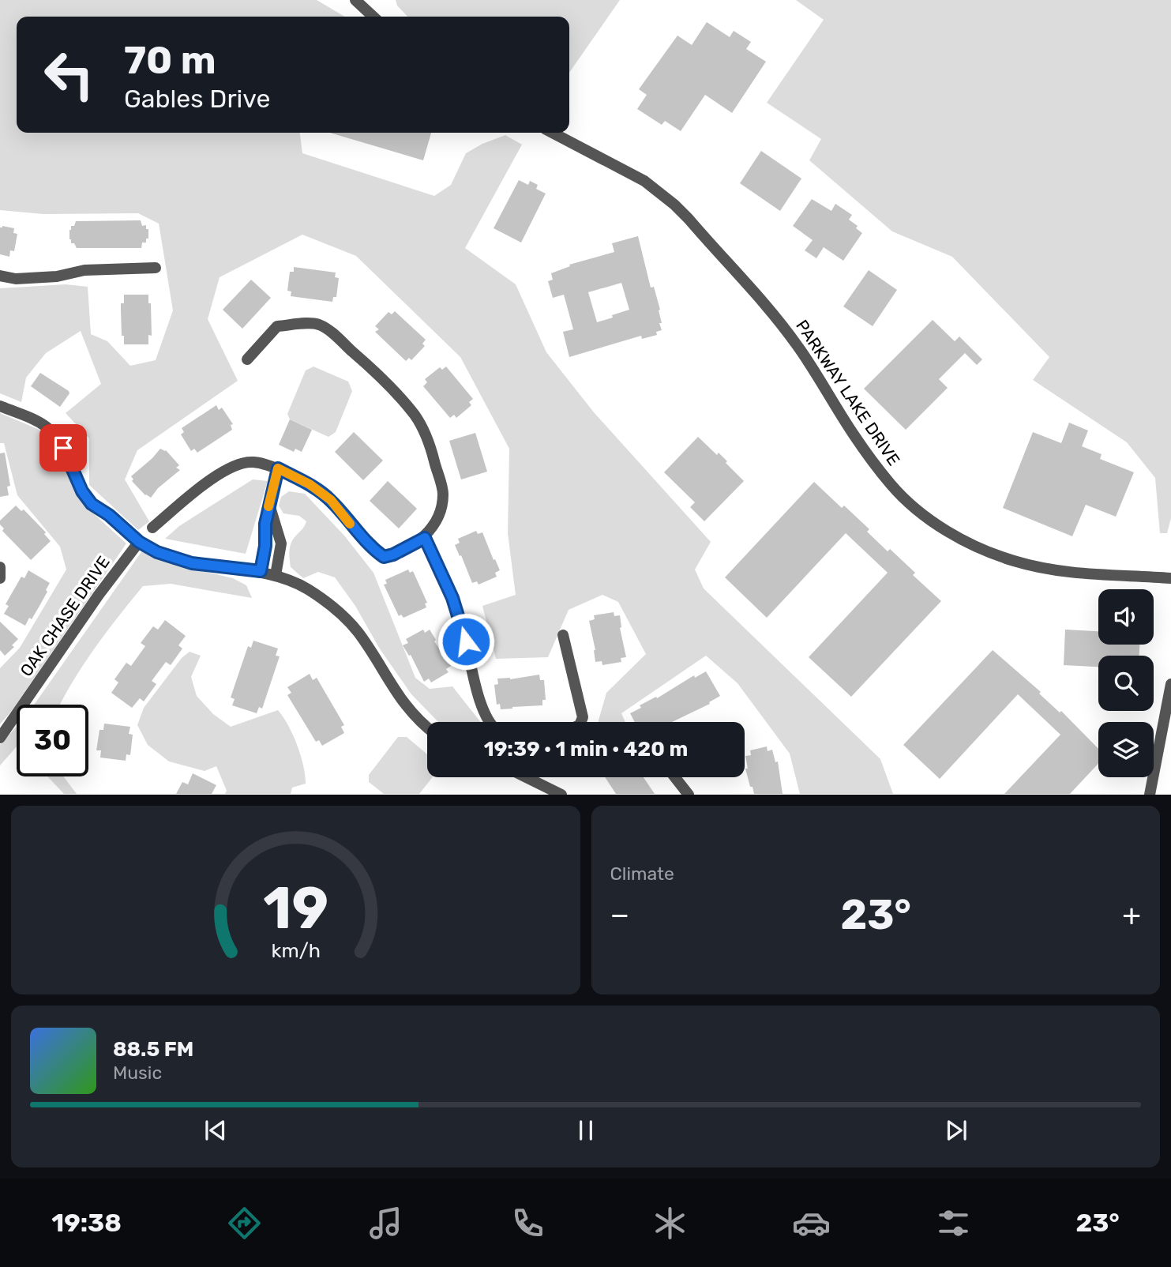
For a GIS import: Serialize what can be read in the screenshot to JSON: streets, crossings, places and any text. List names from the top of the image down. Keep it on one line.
{"streets":{"street":["PARKWAY LAKE DRIVE","OAK CHASE DRIVE"]},"page":{"turn":["70 m","Gables Drive"],"limit":"30","trip":"19:39 · 1 min · 420 m","tile":"Climate","heat":["−","23°","+"],"song":["88.5 FM","Music"],"tabs":["19:38","23°"],"gauge":["19","km/h"]}}
